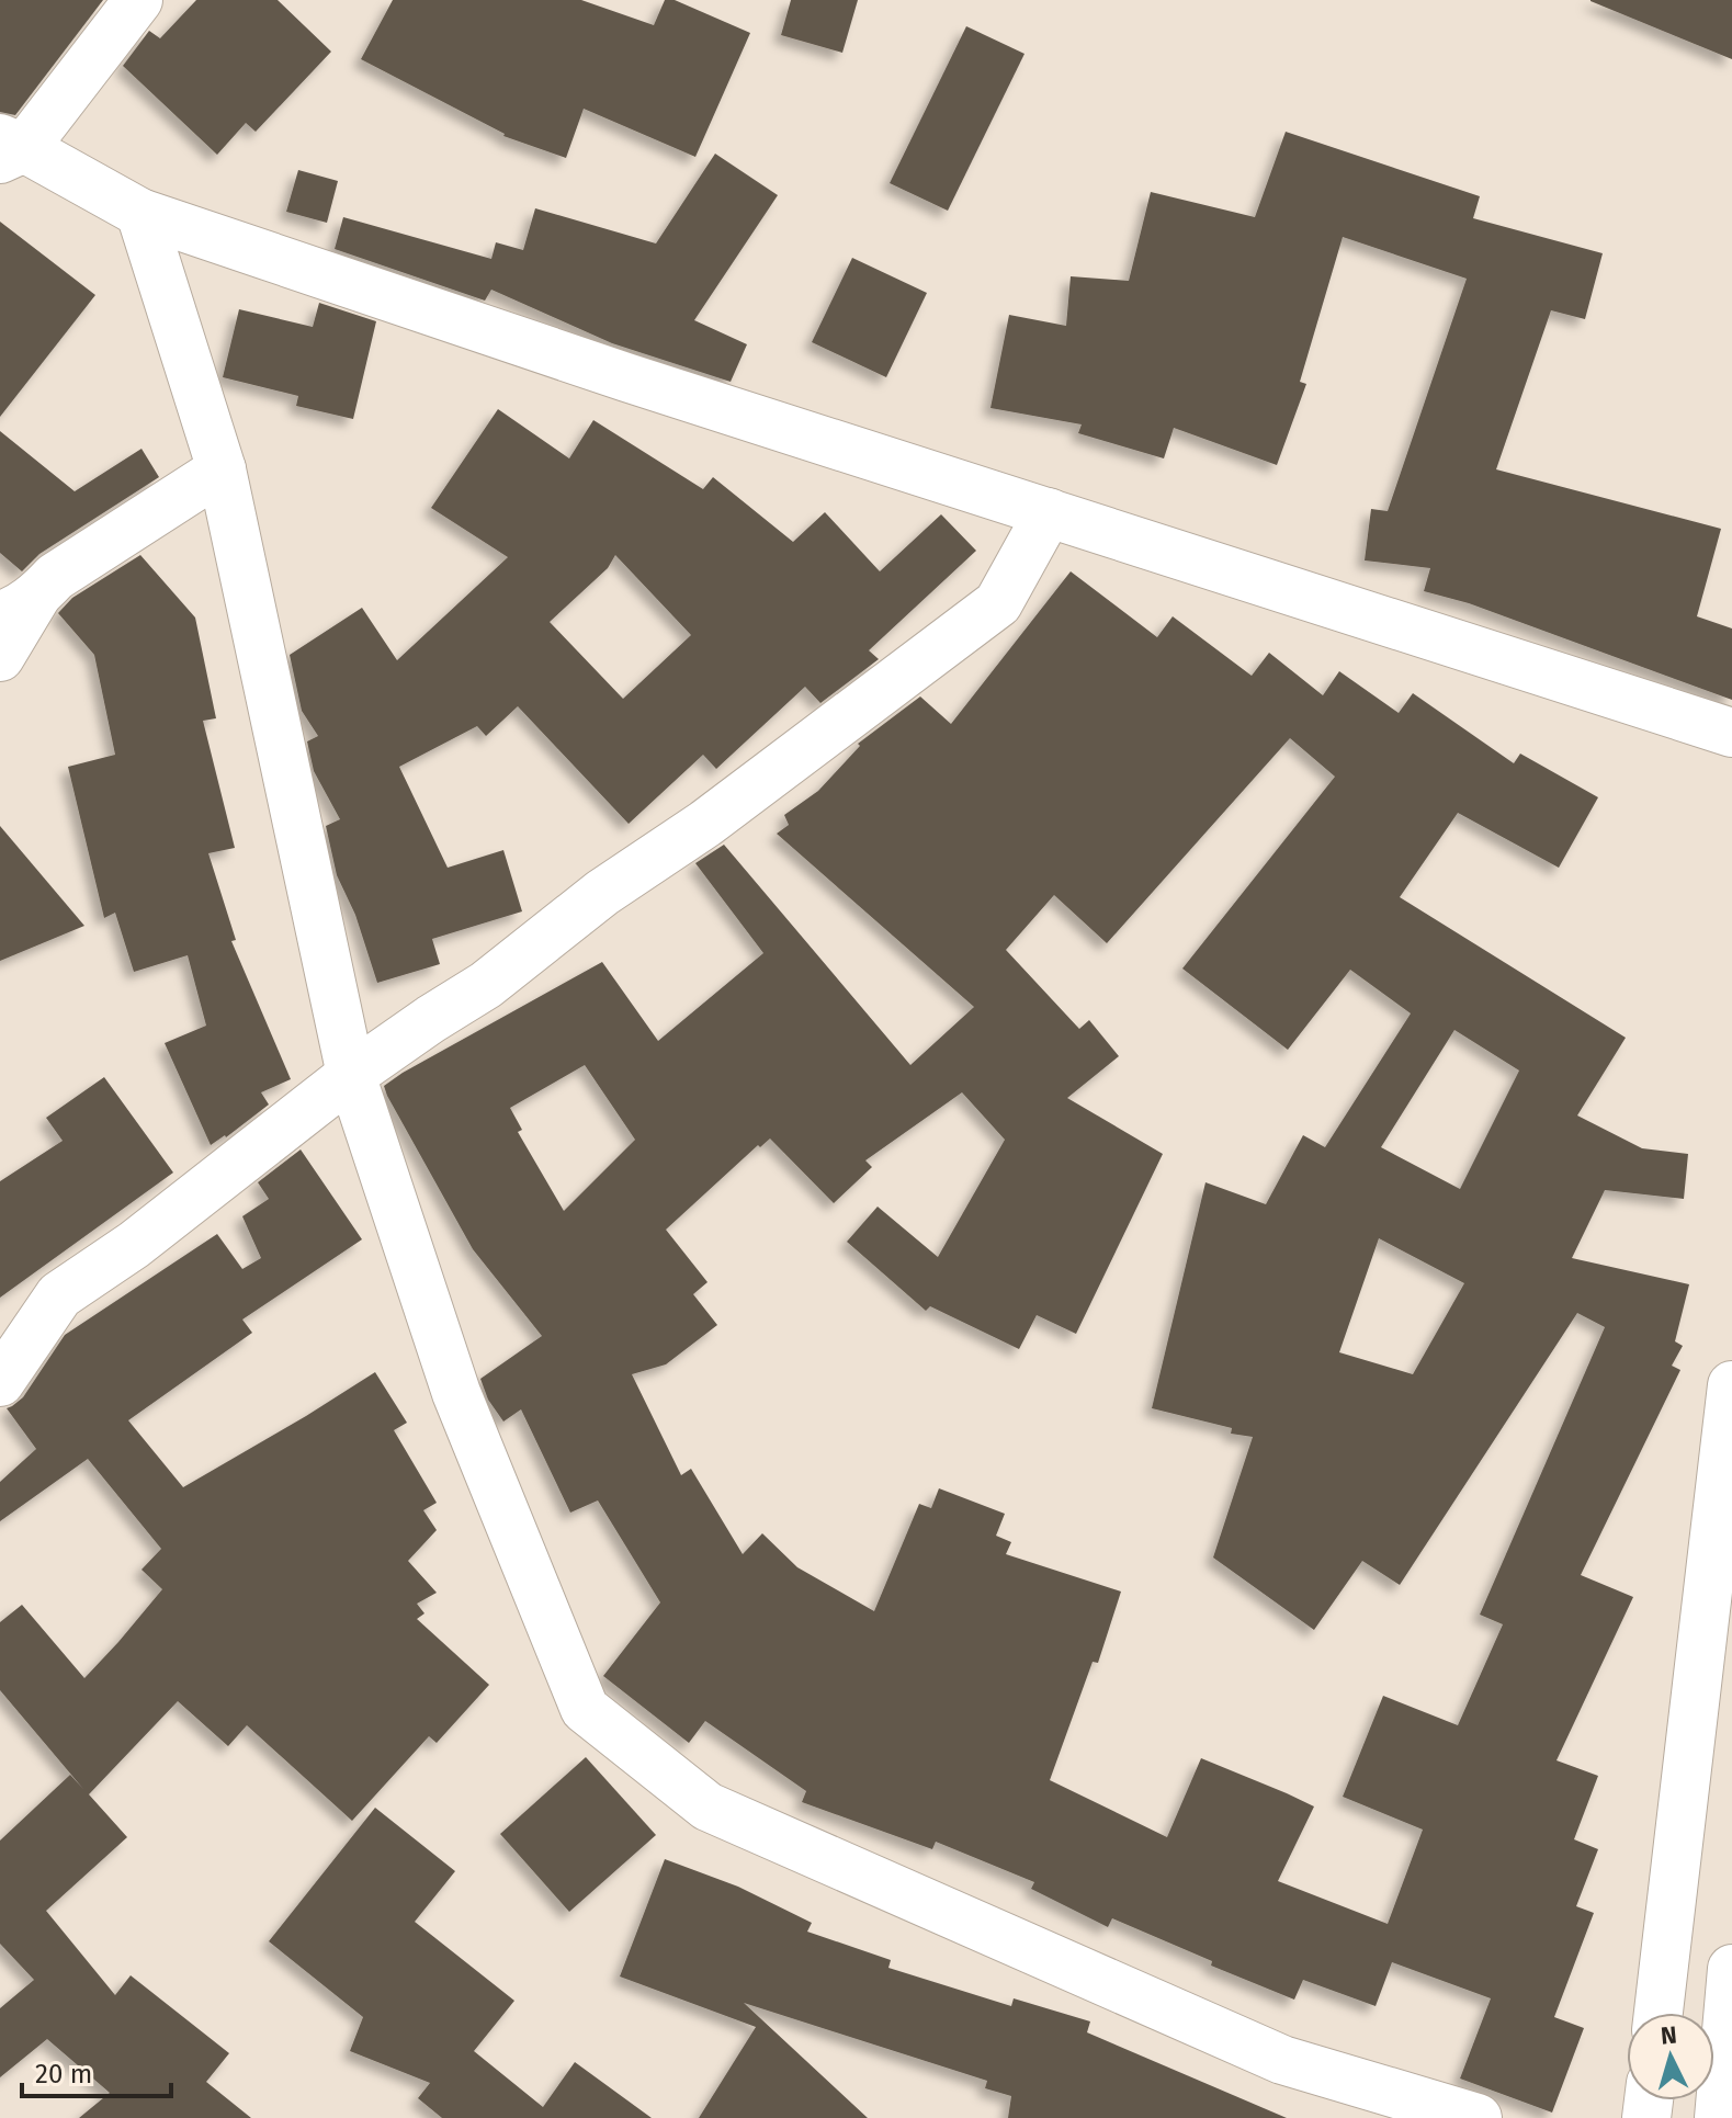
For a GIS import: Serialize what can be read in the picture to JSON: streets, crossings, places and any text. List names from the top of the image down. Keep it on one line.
{"scale_bar":"20 m","north":"top"}
